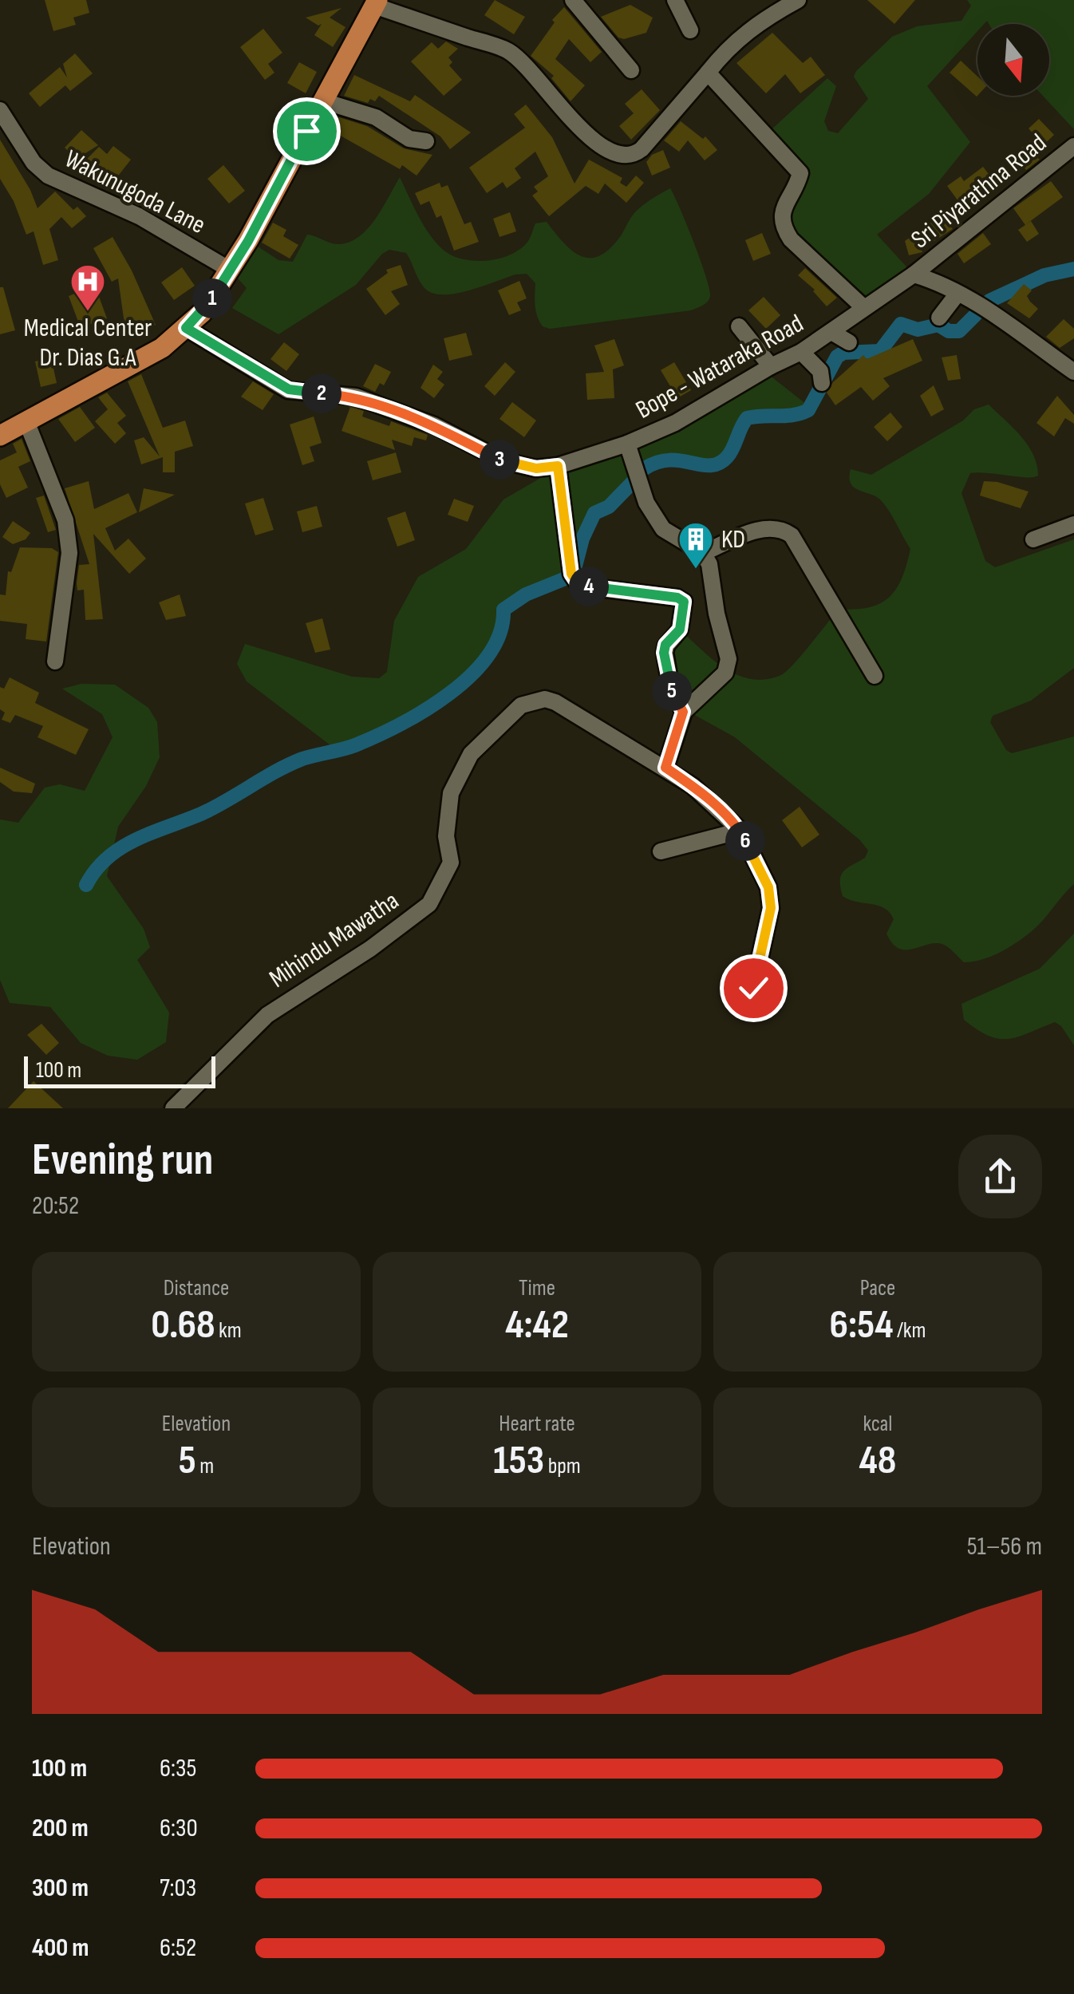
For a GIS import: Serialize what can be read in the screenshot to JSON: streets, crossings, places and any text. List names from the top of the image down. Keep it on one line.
{"streets":{"street":["Sri Piyarathna Road","Wakunugoda Lane","Bope - Wataraka Road","Mihindu Mawatha"]},"crossings":[["Sri Piyarathna Road","Bope - Wataraka Road"]],"places":{"hospital":["Medical Center Dr. Dias G.A"],"building":["KD"]},"scale_bar":"100 m","north":"bottom","page":{"pins":["1","2","3","4","5","6"],"scale":"100 m","heading":["Evening run","20:52"],"stats":[["Distance","0.68 km"],["Time","4:42"],["Pace","6:54 /km"],["Elevation","5 m"],["Heart rate","153 bpm"],["kcal","48"]],"chart":["Elevation","51–56 m"],"list":[{"name":"100 m","note":"6:35"},{"name":"200 m","note":"6:30"},{"name":"300 m","note":"7:03"},{"name":"400 m","note":"6:52"}]}}
